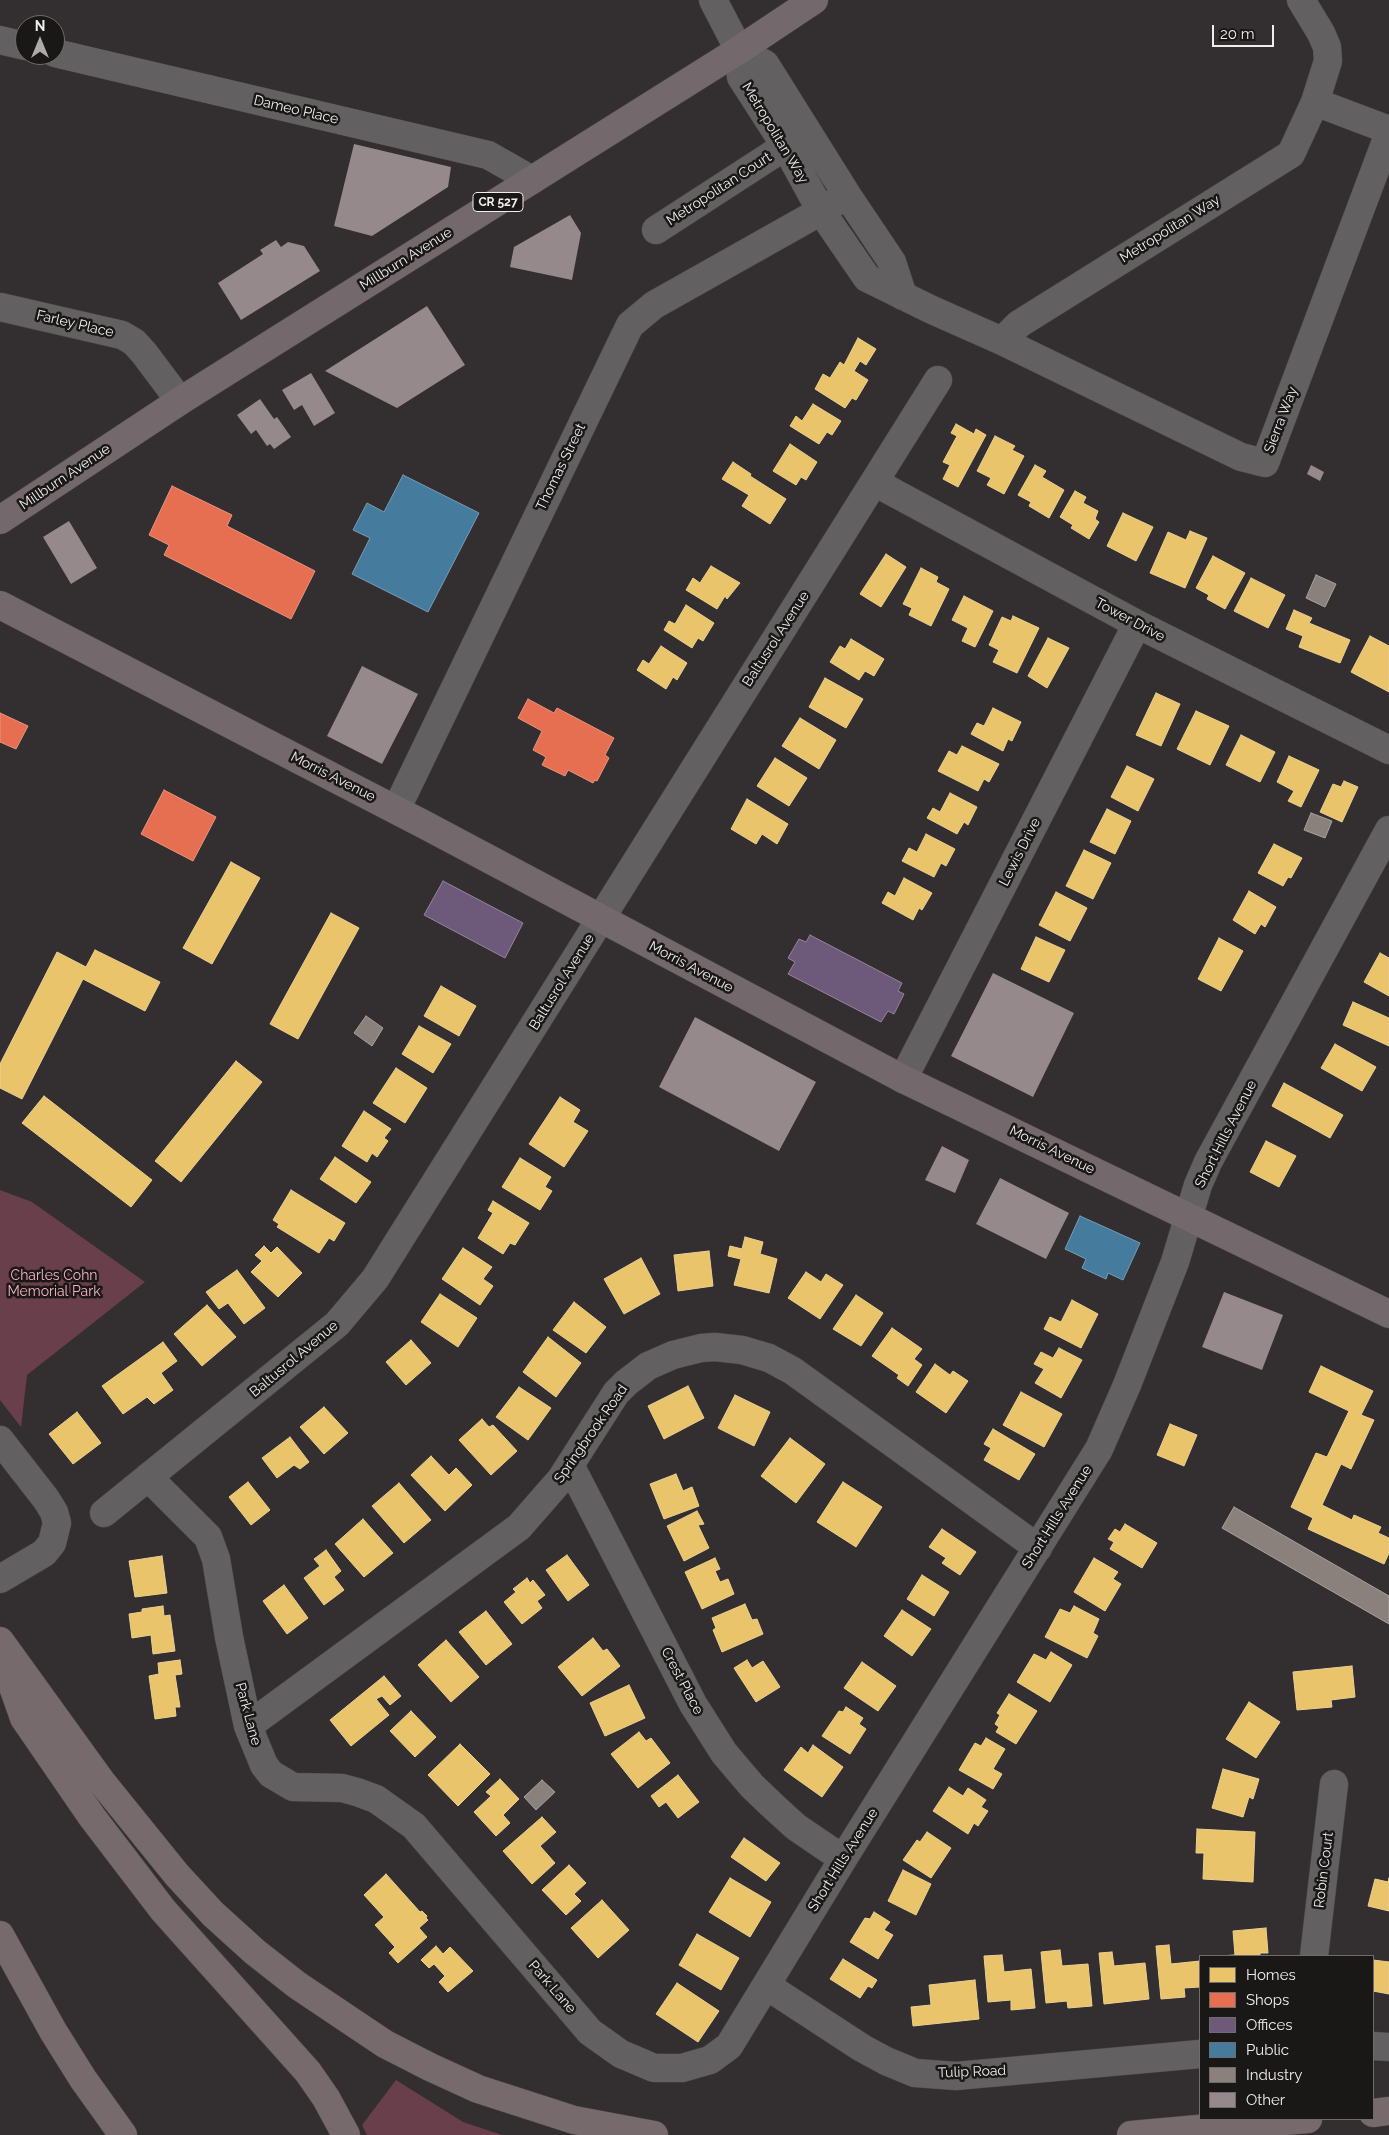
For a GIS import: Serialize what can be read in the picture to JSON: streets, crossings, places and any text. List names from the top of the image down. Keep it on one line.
{"streets":{"main road":["CR 527","Millburn Avenue","Morris Avenue"],"street":["Dameo Place","Metropolitan Way","Metropolitan Court","Farley Place","Sierra Way","Thomas Street","Tower Drive","Baltusrol Avenue","Lewis Drive","Short Hills Avenue","Springbrook Road","Crest Place","Park Lane","Robin Court","Tulip Road"]},"crossings":[["Dameo Place","Millburn Avenue"],["Metropolitan Way","Metropolitan Court"],["Metropolitan Way","Millburn Avenue"],["Metropolitan Way","Sierra Way"],["Metropolitan Way","Thomas Street"],["Millburn Avenue","Farley Place"],["Thomas Street","Morris Avenue"],["Tower Drive","Baltusrol Avenue"],["Tower Drive","Lewis Drive"],["Baltusrol Avenue","Morris Avenue"],["Baltusrol Avenue","Park Lane"],["Morris Avenue","Lewis Drive"],["Morris Avenue","Short Hills Avenue"],["Short Hills Avenue","Springbrook Road"],["Short Hills Avenue","Crest Place"],["Short Hills Avenue","Park Lane"],["Short Hills Avenue","Tulip Road"],["Springbrook Road","Crest Place"],["Springbrook Road","Park Lane"]],"parks":["Charles Cohn Memorial Park"],"legend":["Homes","Shops","Offices","Public","Industry","Other"],"scale_bar":"20 m","north":"top"}
